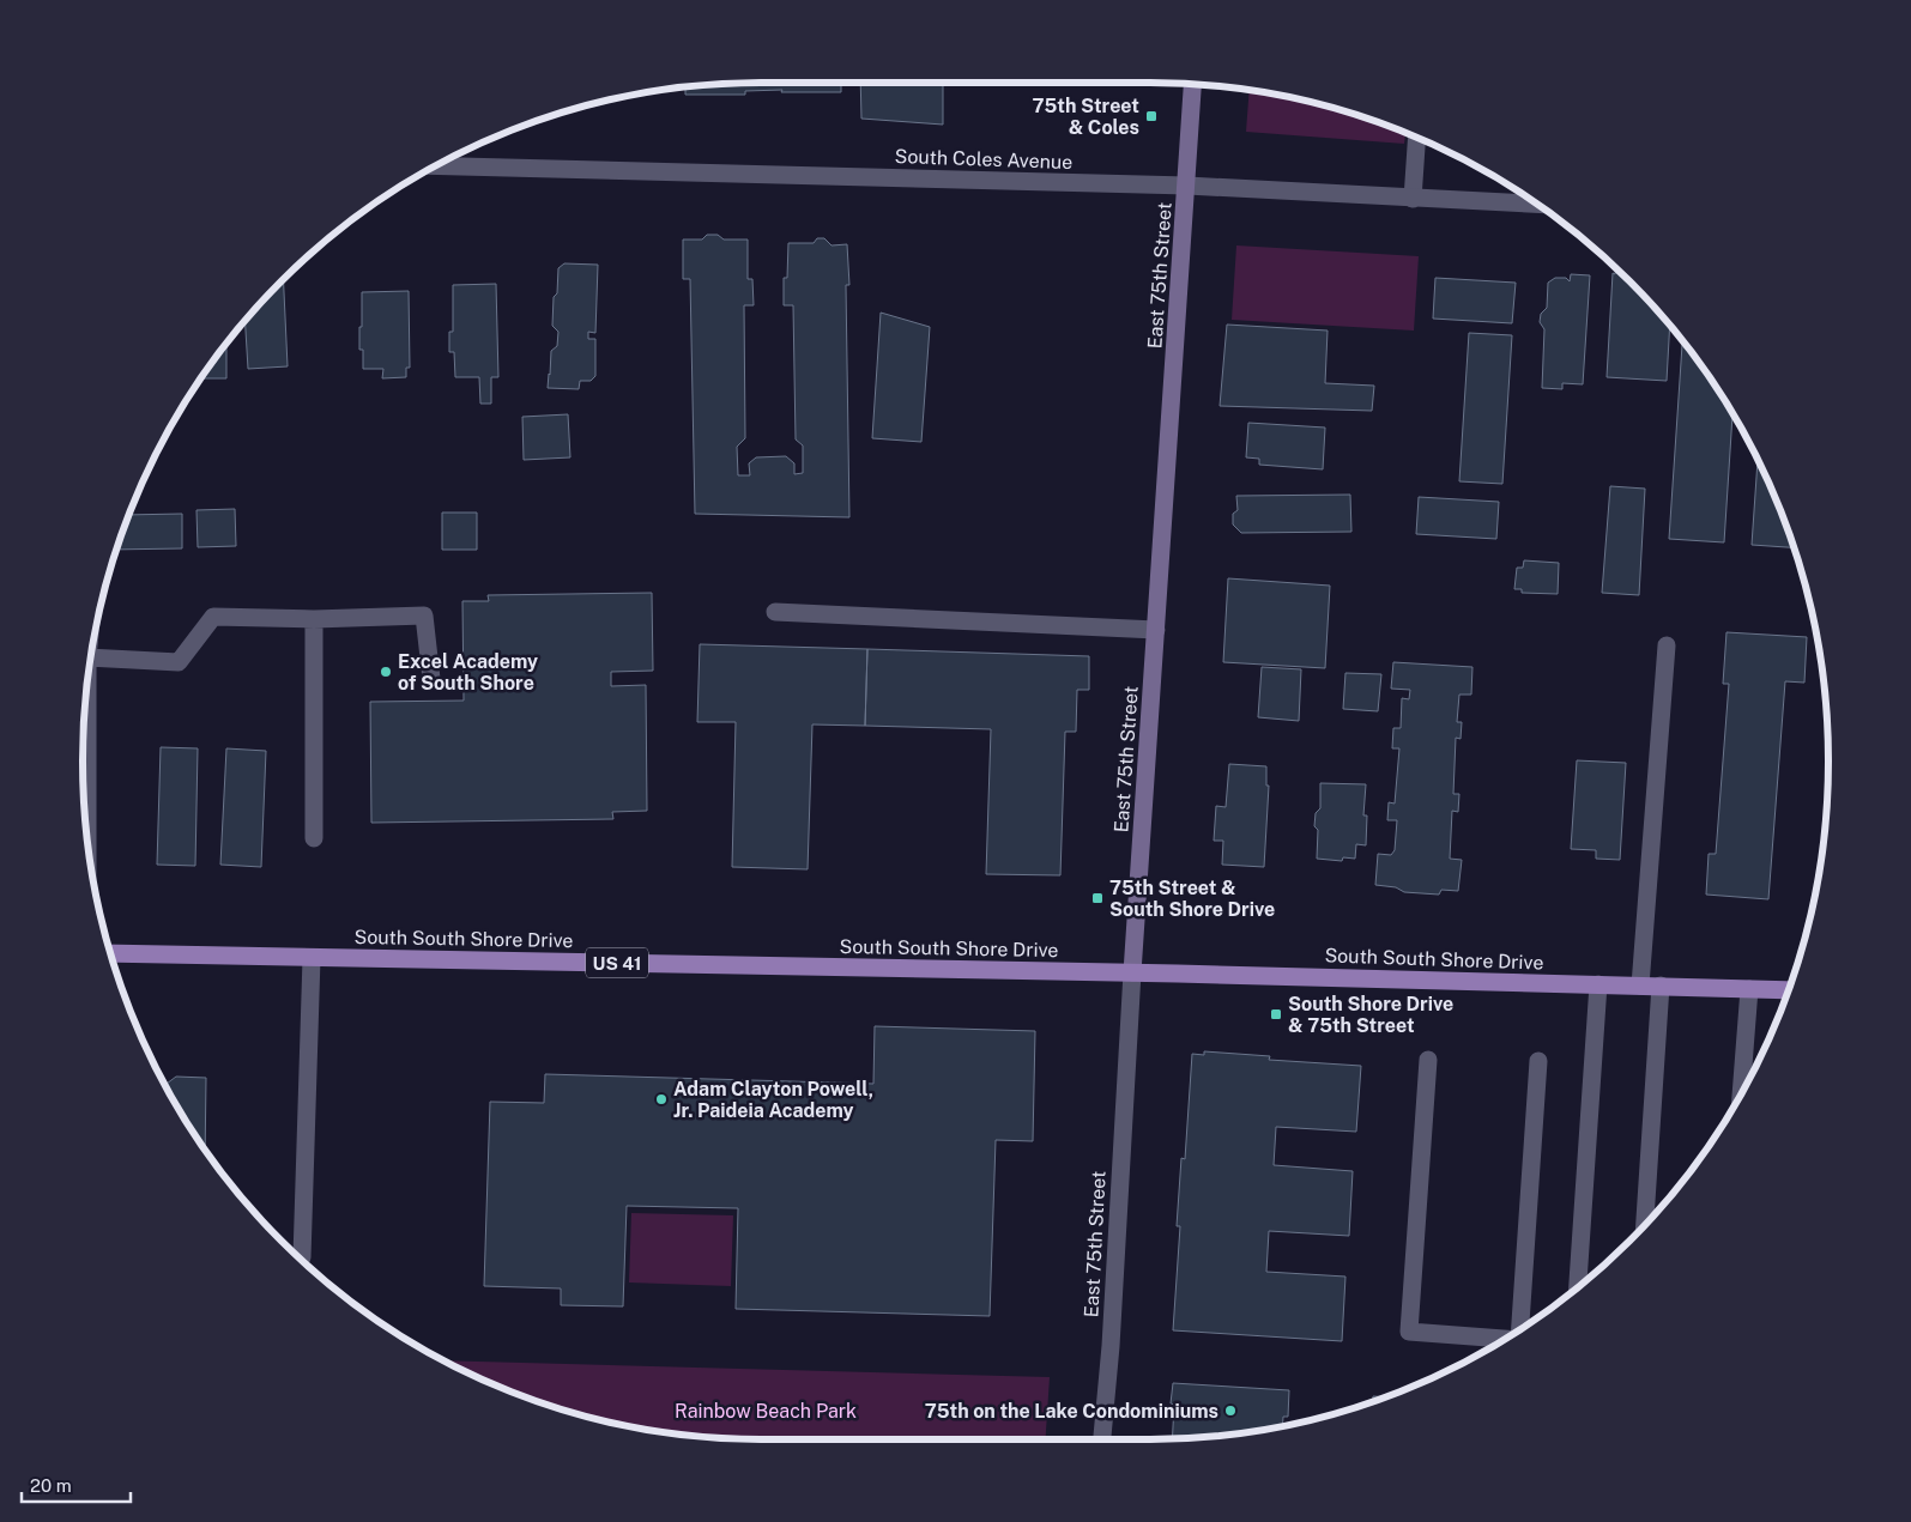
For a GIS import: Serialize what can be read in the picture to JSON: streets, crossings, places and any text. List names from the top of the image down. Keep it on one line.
{"streets":{"main road":["East 75th Street","South South Shore Drive","US 41"],"street":["South Coles Avenue"]},"crossings":[["South Coles Avenue","East 75th Street"],["East 75th Street","South South Shore Drive"]],"parks":["Rainbow Beach Park"],"places":{"transit":["75th Street & Coles","75th Street & South Shore Drive","South Shore Drive & 75th Street"],"other":["Excel Academy of South Shore","Adam Clayton Powell, Jr. Paideia Academy","75th on the Lake Condominiums"]},"scale_bar":"20 m"}
